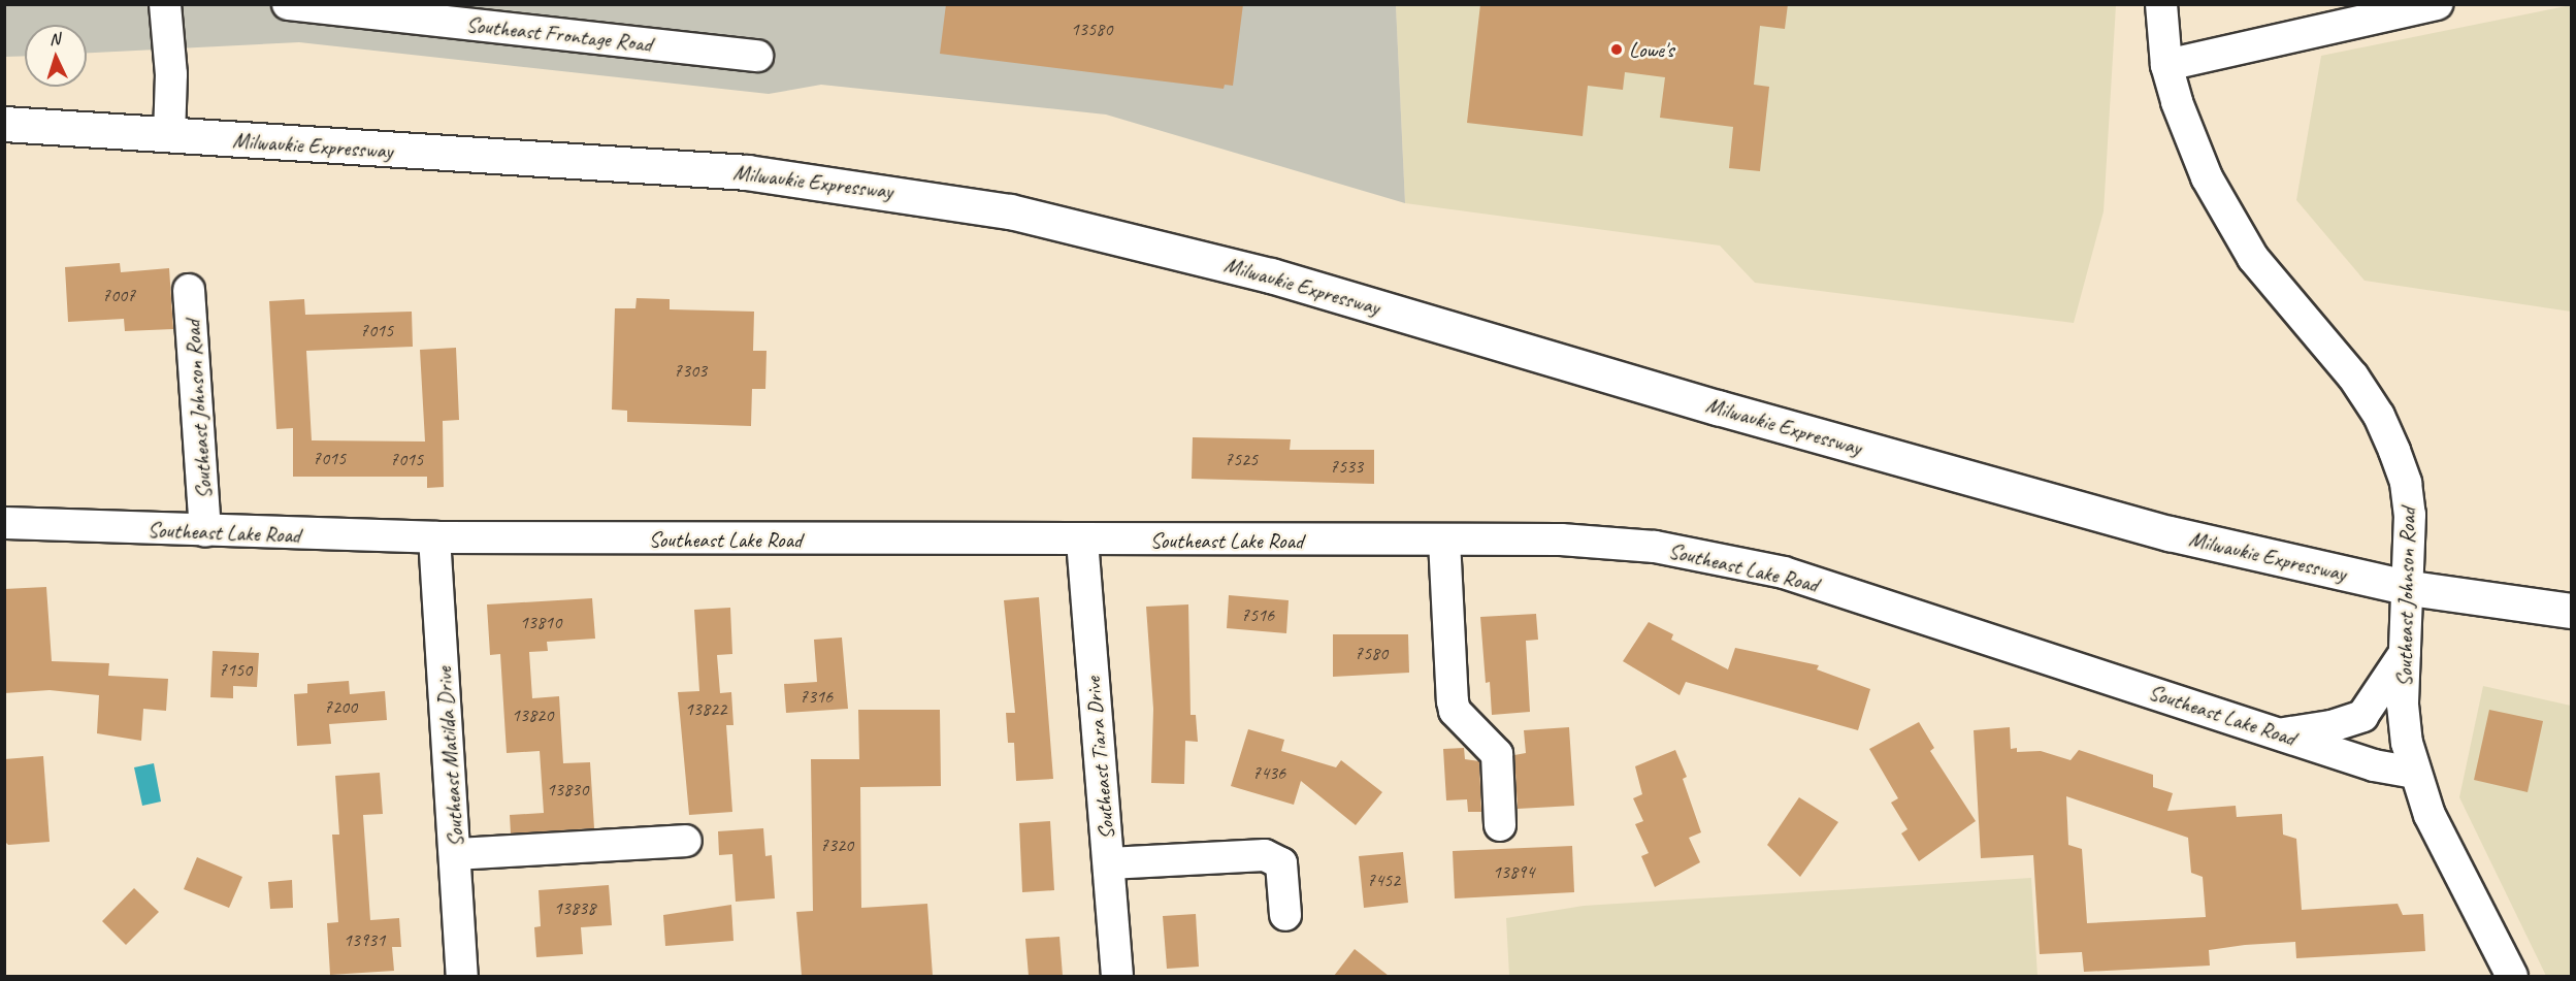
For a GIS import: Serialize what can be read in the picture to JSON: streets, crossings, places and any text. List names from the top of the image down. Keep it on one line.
{"streets":{"highway":["Milwaukie Expressway"],"street":["Southeast Frontage Road","Southeast Johnson Road","Southeast Lake Road","Southeast Matilda Drive","Southeast Tiara Drive"]},"crossings":[["Milwaukie Expressway","Southeast Johnson Road"],["Southeast Johnson Road","Southeast Lake Road"],["Southeast Lake Road","Southeast Matilda Drive"],["Southeast Lake Road","Southeast Tiara Drive"]],"places":["Lowe's"],"house_numbers":["13580","7007","7015","7303","7015","7015","7525","7533","7516","13810","7580","7150","7316","7200","13822","13820","7436","13830","7320","13894","7452","13838","13931"],"north":"top"}
